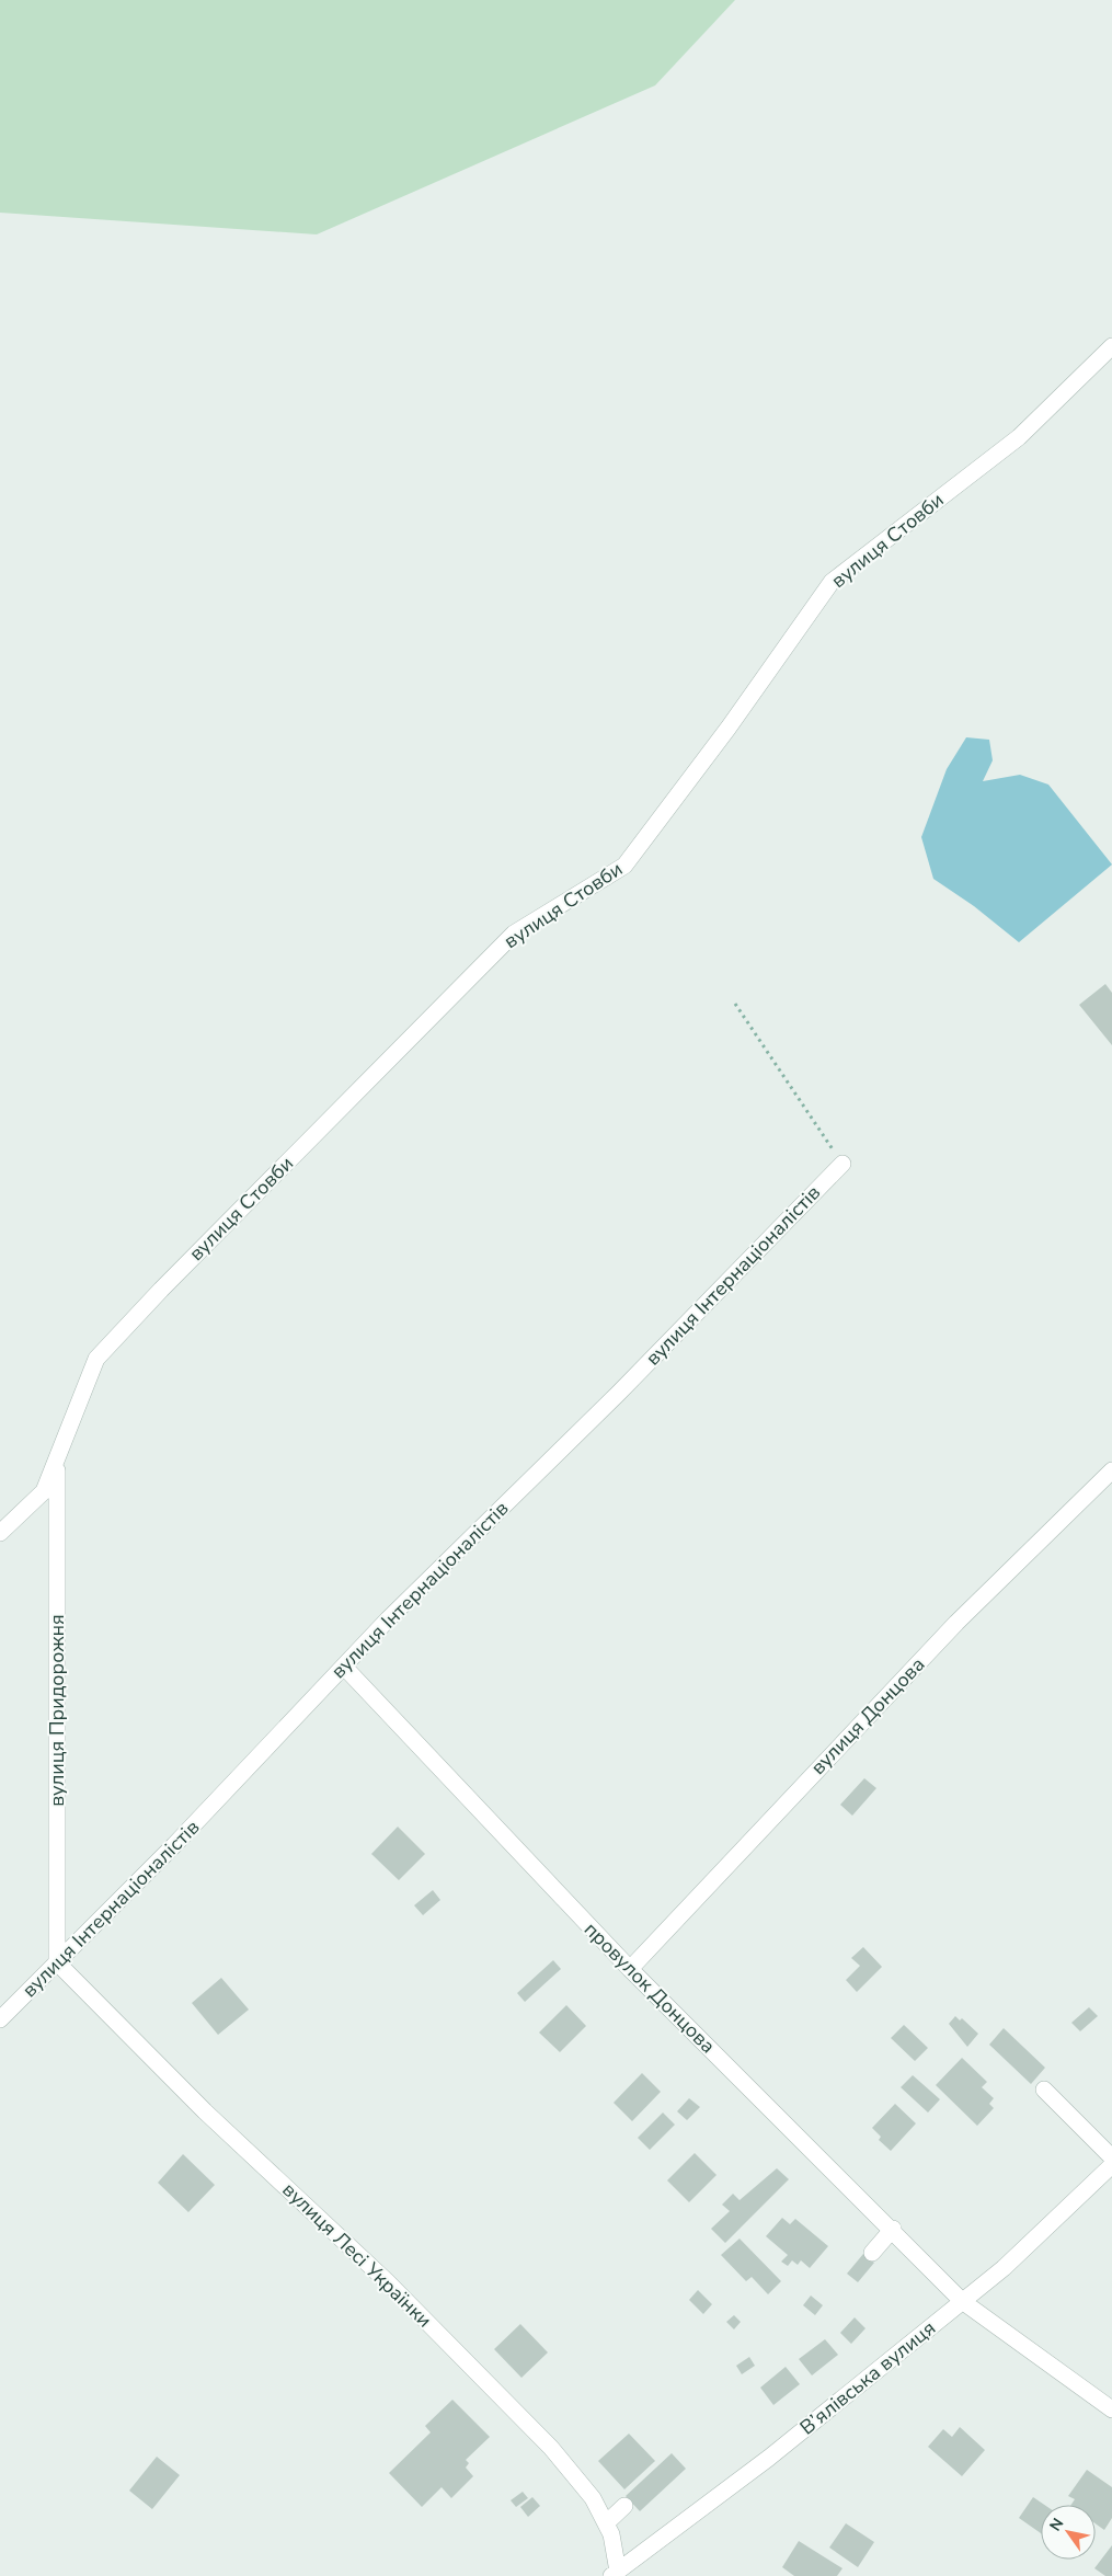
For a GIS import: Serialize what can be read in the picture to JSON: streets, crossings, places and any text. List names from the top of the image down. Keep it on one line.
{"streets":{"street":["вулиця Стовби","вулиця Інтернаціоналістів","вулиця Придорожня","вулиця Донцова","провулок Донцова","вулиця Лесі Українки","В’ялівська вулиця"]},"crossings":[["вулиця Стовби","вулиця Придорожня"],["вулиця Інтернаціоналістів","вулиця Придорожня"],["вулиця Інтернаціоналістів","провулок Донцова"],["вулиця Інтернаціоналістів","вулиця Лесі Українки"],["вулиця Придорожня","вулиця Лесі Українки"],["вулиця Донцова","провулок Донцова"],["провулок Донцова","В’ялівська вулиця"],["вулиця Лесі Українки","В’ялівська вулиця"]],"north":"top left"}
